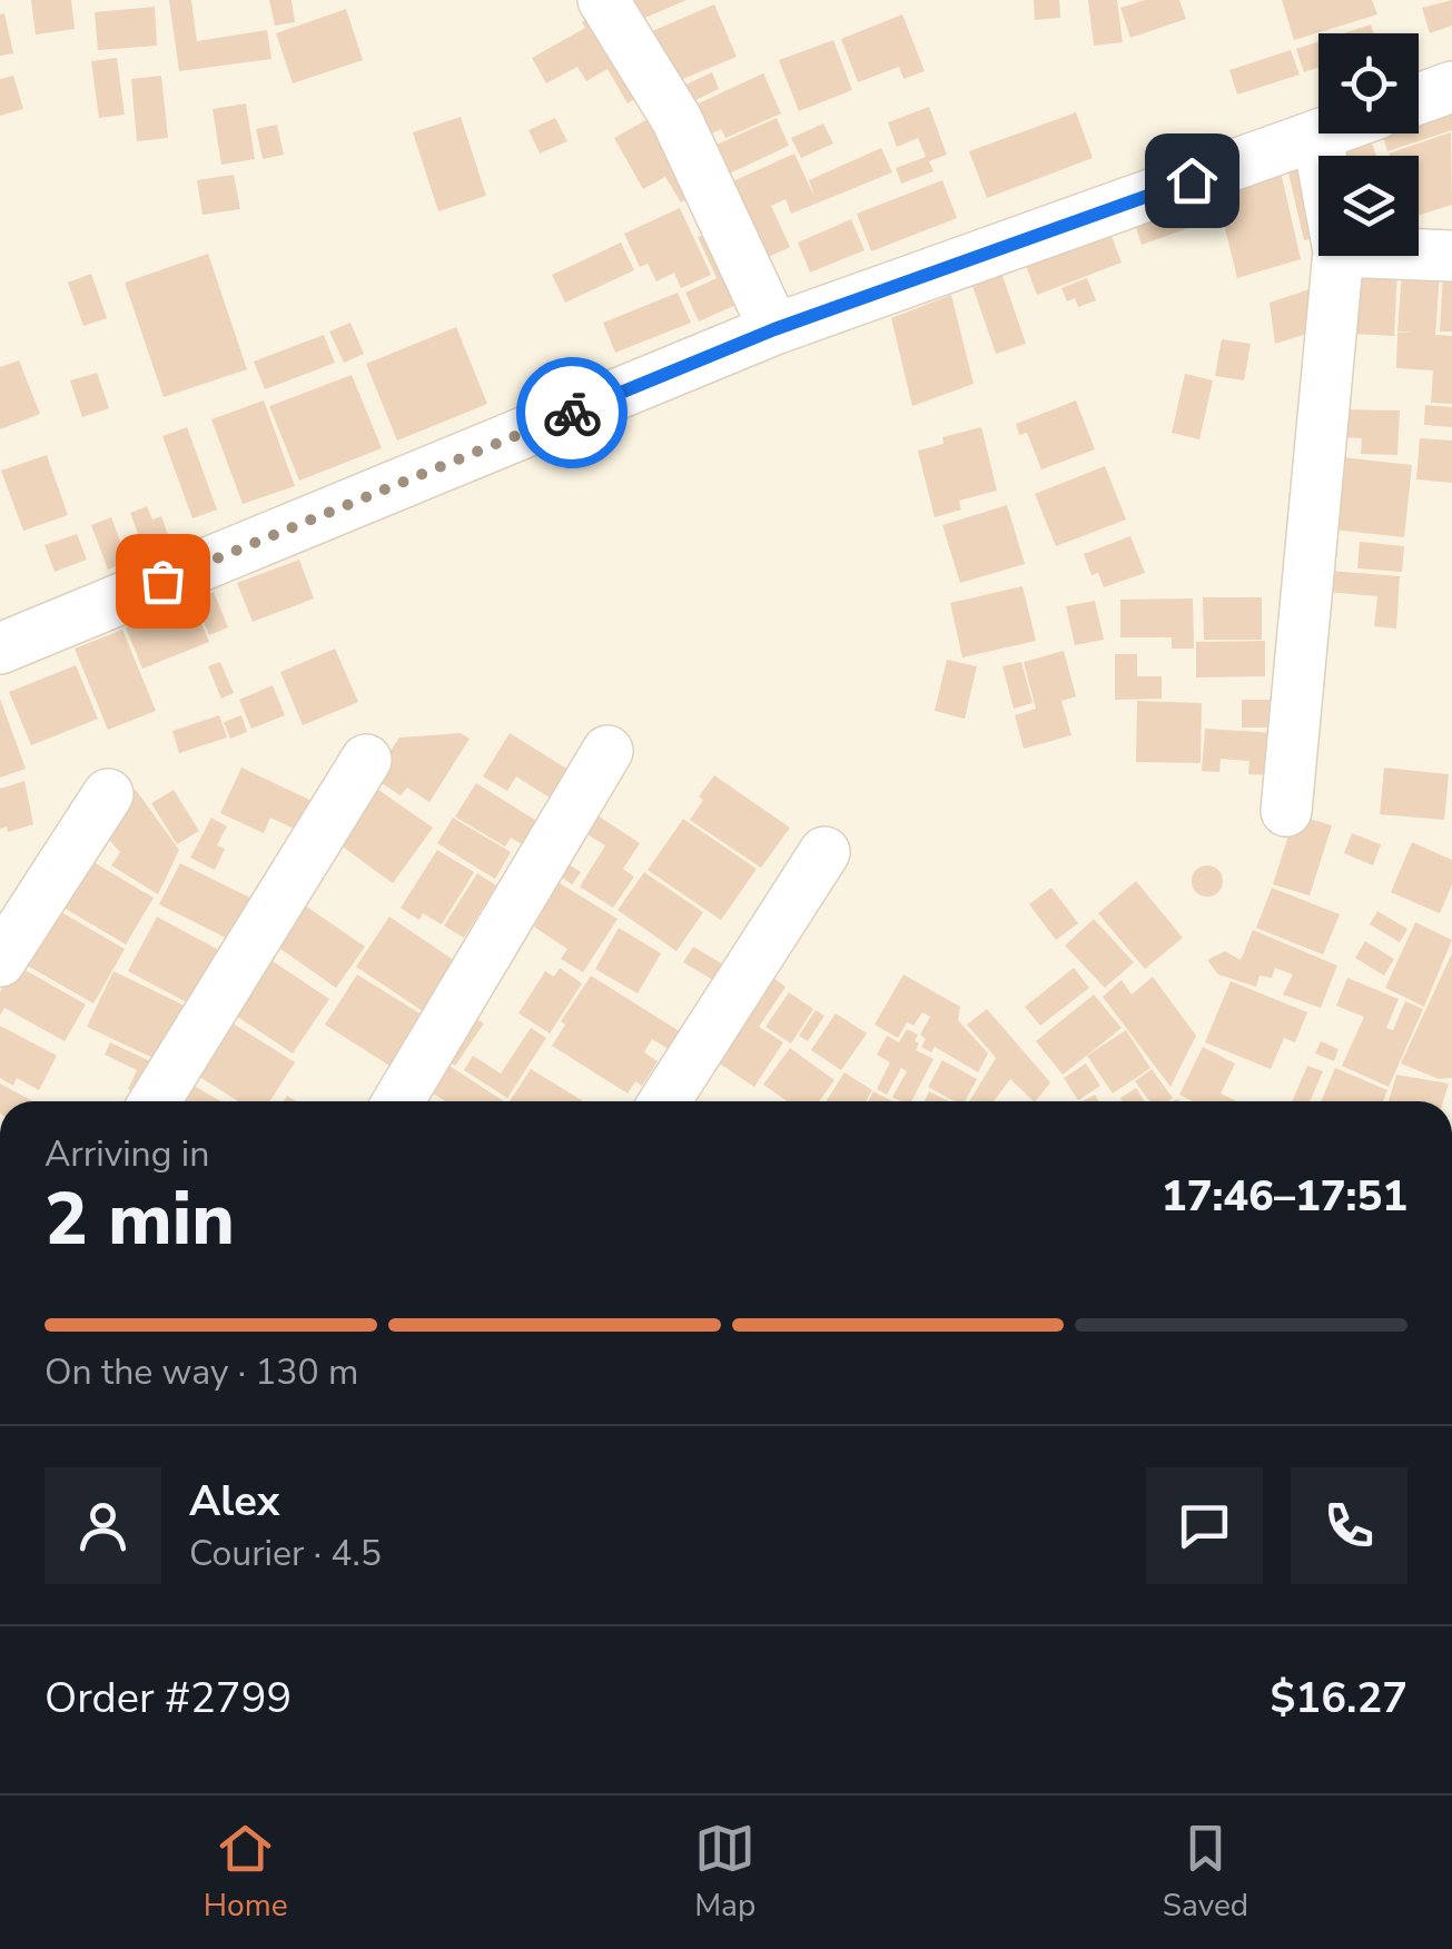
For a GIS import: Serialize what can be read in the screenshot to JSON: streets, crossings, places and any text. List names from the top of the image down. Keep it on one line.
{"page":{"heading":["2 min","Arriving in","17:46–17:51"],"panel":["Alex","Courier · 4.5","Order #2799","$16.27"],"bar":"On the way · 130 m","tabs":["Home","Map","Saved"]}}
